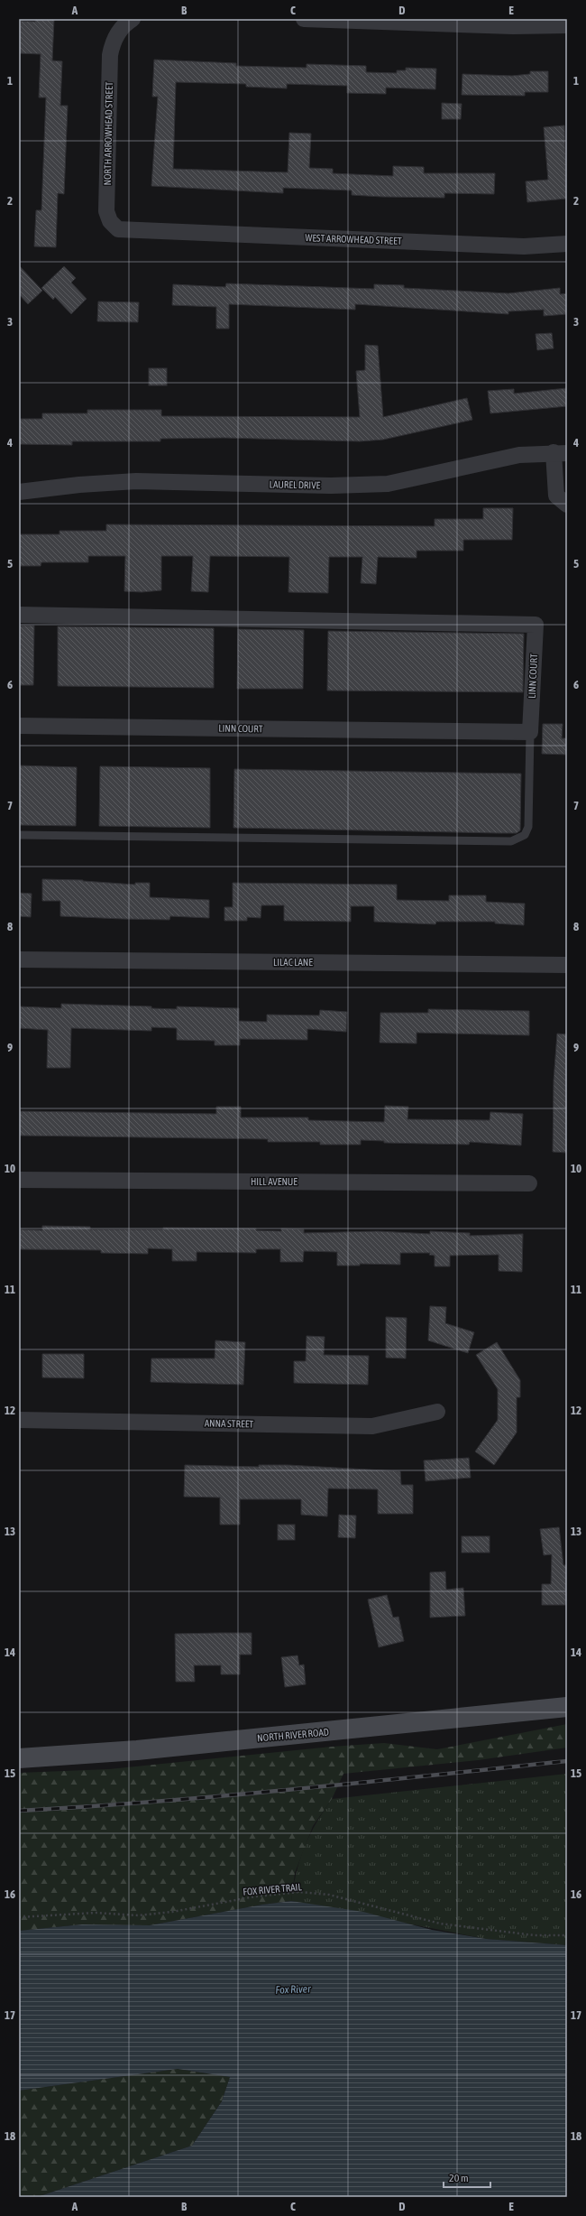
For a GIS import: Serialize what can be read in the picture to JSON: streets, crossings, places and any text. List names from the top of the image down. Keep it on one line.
{"streets":{"main road":["NORTH RIVER ROAD"],"street":["NORTH ARROWHEAD STREET","WEST ARROWHEAD STREET","LAUREL DRIVE","LINN COURT","LILAC LANE","HILL AVENUE","ANNA STREET"],"path":["FOX RIVER TRAIL"]},"crossings":[["NORTH ARROWHEAD STREET","WEST ARROWHEAD STREET"]],"water":["Fox River"],"scale_bar":"20 m","grid":{"columns":["A","B","C","D","E"],"rows":["1","2","3","4","5","6","7","8","9","10","11","12","13","14","15","16","17","18"]}}
